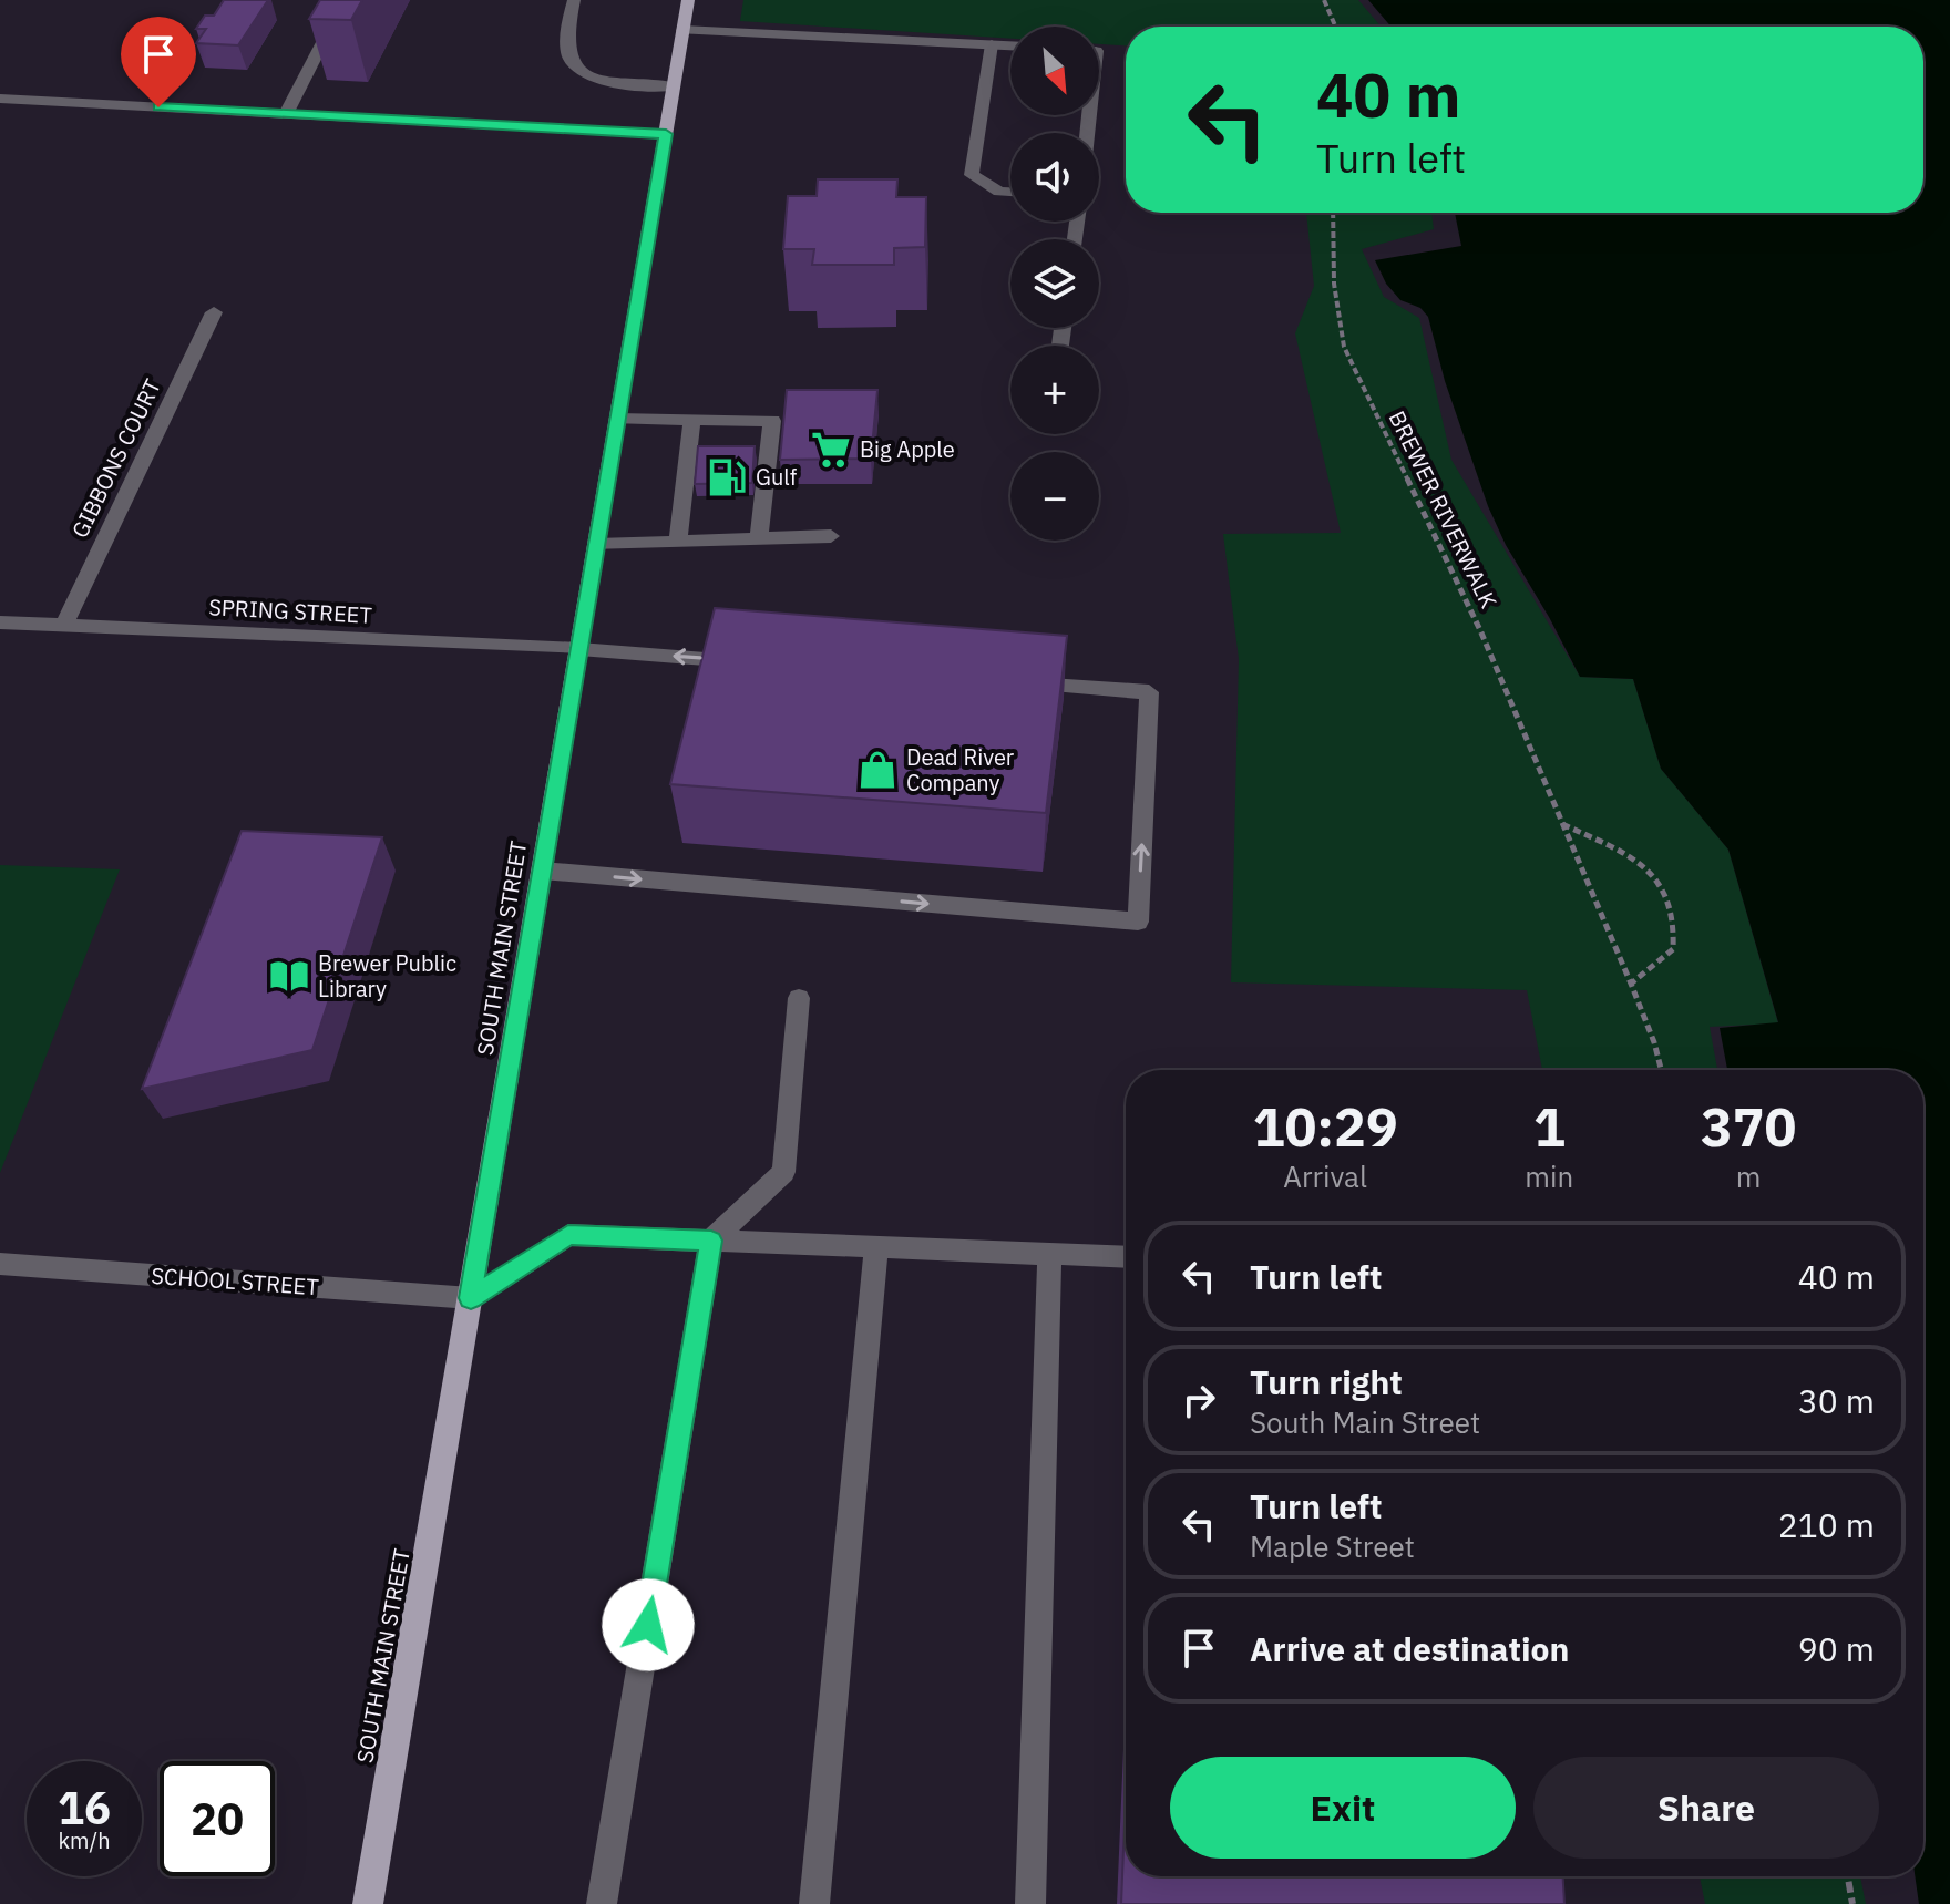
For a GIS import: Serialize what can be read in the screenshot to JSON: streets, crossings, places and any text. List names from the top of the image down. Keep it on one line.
{"streets":{"main road":["SOUTH MAIN STREET"],"street":["GIBBONS COURT","SPRING STREET","SCHOOL STREET"],"path":["BREWER RIVERWALK"]},"crossings":[["GIBBONS COURT","SPRING STREET"],["SPRING STREET","SOUTH MAIN STREET"],["SOUTH MAIN STREET","SCHOOL STREET"]],"places":{"supermarket":["Big Apple"],"fuel station":["Gulf"],"shop":["Dead River Company"],"library":["Brewer Public Library"]},"north":"bottom right","page":{"map_buttons":["+","−"],"turn":["40 m","Turn left"],"eta":["10:29","Arrival","1","min","370","m"],"list":[{"name":"Turn left","value":"40 m"},{"name":"Turn right","note":"South Main Street","value":"30 m"},{"name":"Turn left","note":"Maple Street","value":"210 m"},{"name":"Arrive at destination","value":"90 m"}],"buttons":["Exit","Share"],"speed":"16 km/h","limit":"20"}}
